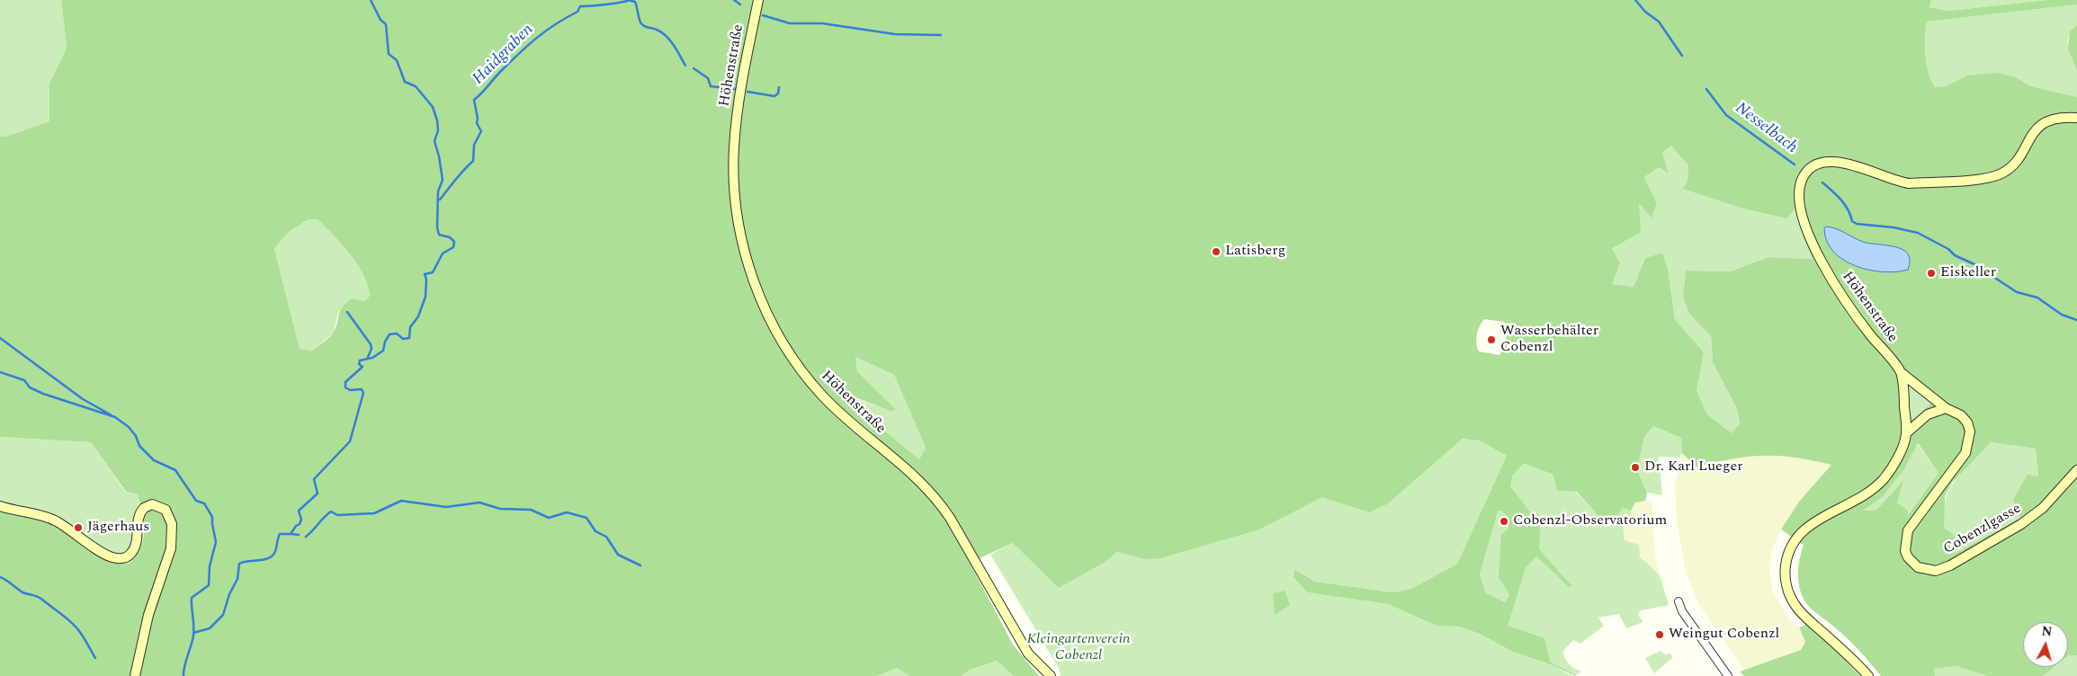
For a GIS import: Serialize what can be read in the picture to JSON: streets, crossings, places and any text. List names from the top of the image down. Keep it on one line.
{"streets":{"street":["Höhenstraße","Cobenzlgasse"]},"crossings":[["Höhenstraße","Cobenzlgasse"]],"water":["Haidgraben","Nesselbach"],"parks":["Kleingartenverein Cobenzl"],"places":["Latisberg","Eiskeller","Wasserbehälter Cobenzl","Dr. Karl Lueger","Cobenzl-Observatorium","Jägerhaus","Weingut Cobenzl"],"north":"top"}
